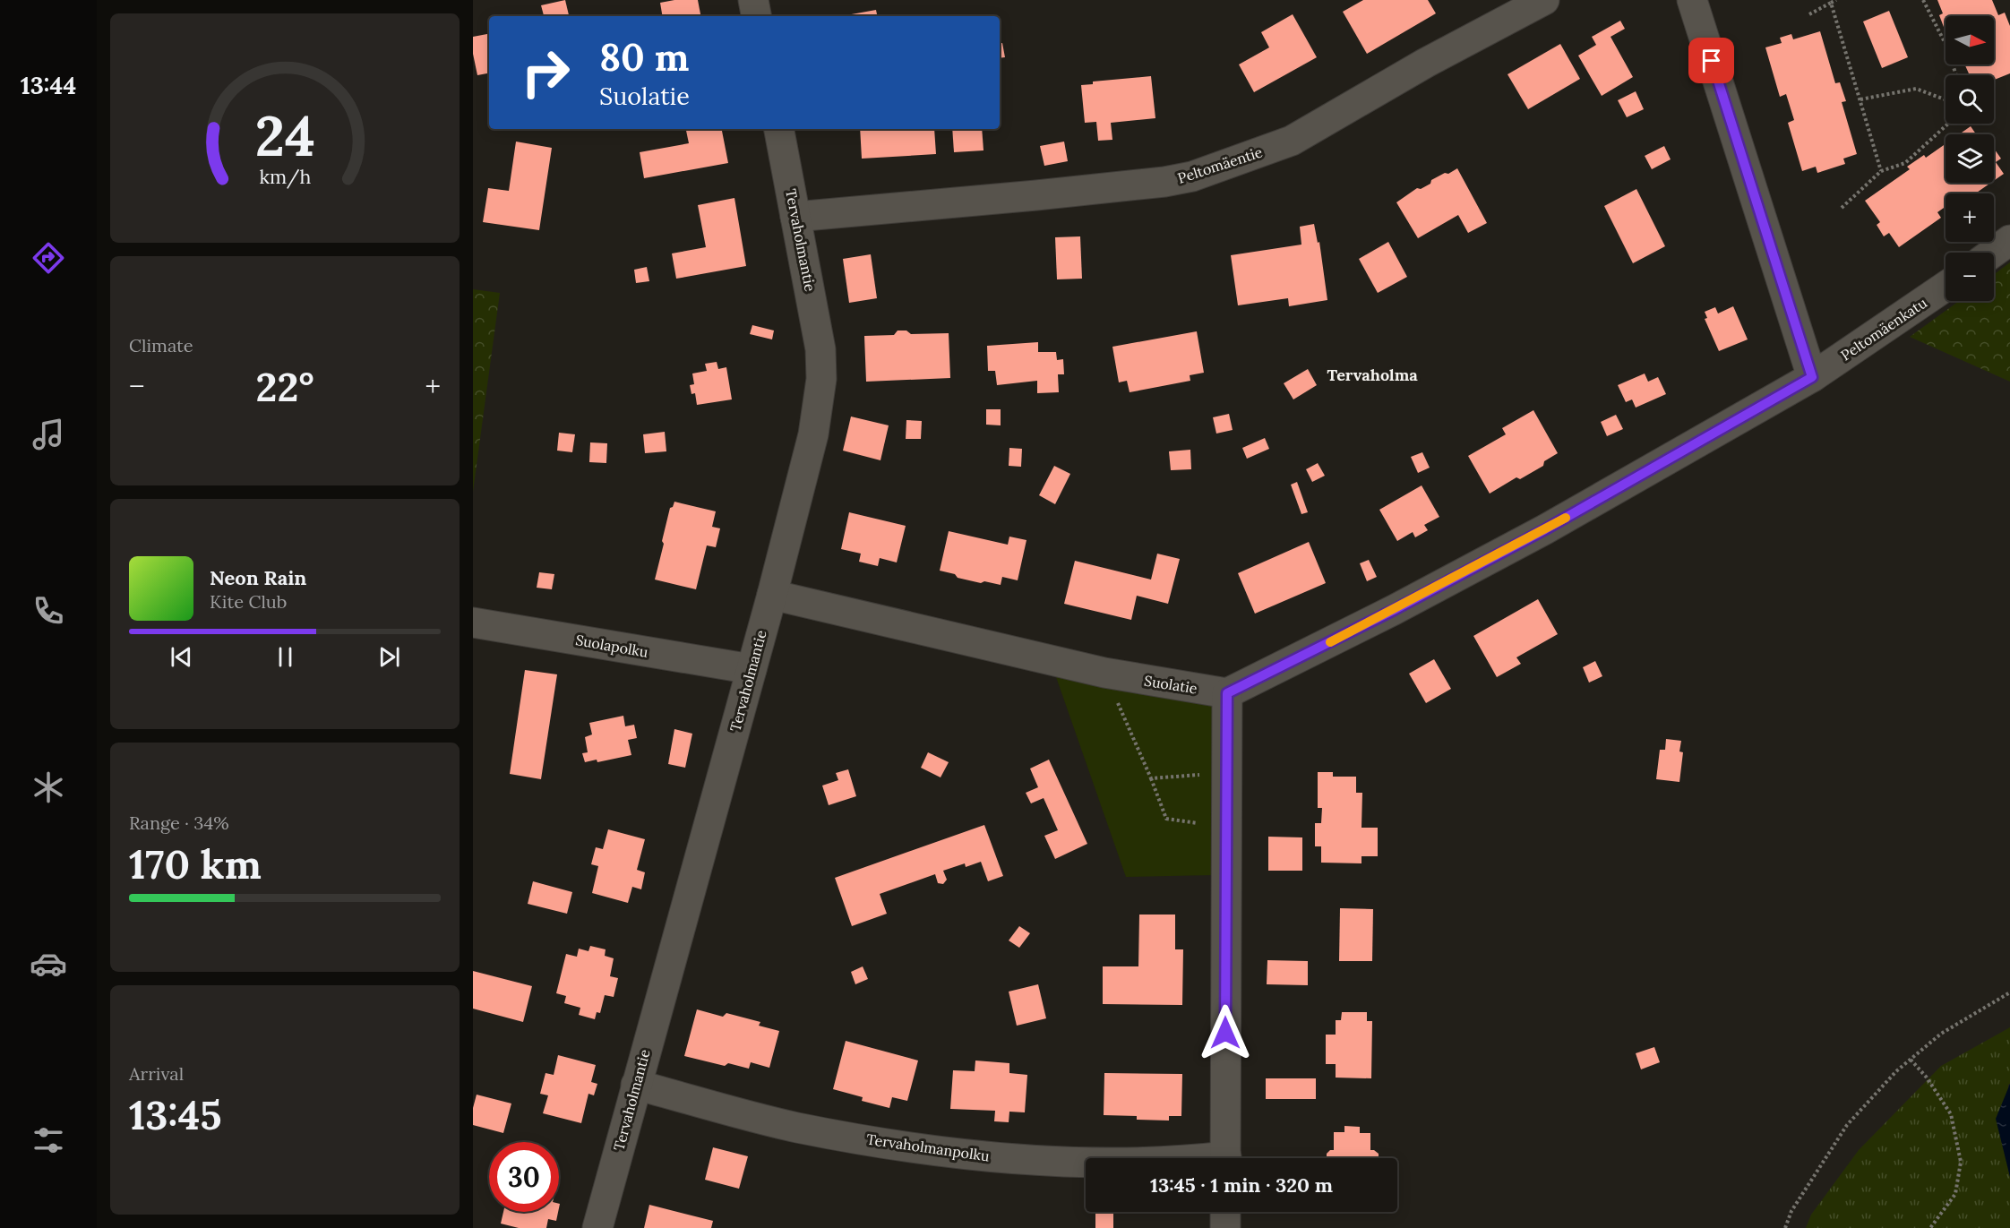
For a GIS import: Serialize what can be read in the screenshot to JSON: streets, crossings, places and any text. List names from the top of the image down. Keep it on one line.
{"streets":{"street":["Peltomäentie","Tervaholmantie","Peltomäenkatu","Suolapolku","Suolatie","Tervaholmanpolku"]},"crossings":[["Peltomäentie","Tervaholmantie"],["Tervaholmantie","Suolapolku"],["Tervaholmantie","Suolatie"],["Tervaholmantie","Tervaholmanpolku"]],"districts":["Tervaholma"],"north":"right","page":{"tabs":"13:44","map_buttons":["+","−"],"turn":["80 m","Suolatie"],"tile":["Climate",["Range · 34%","170 km"],["Arrival","13:45"]],"heat":["−","22°","+"],"song":["Neon Rain","Kite Club"],"limit":"30","trip":"13:45 · 1 min · 320 m","gauge":["24","km/h"]}}
